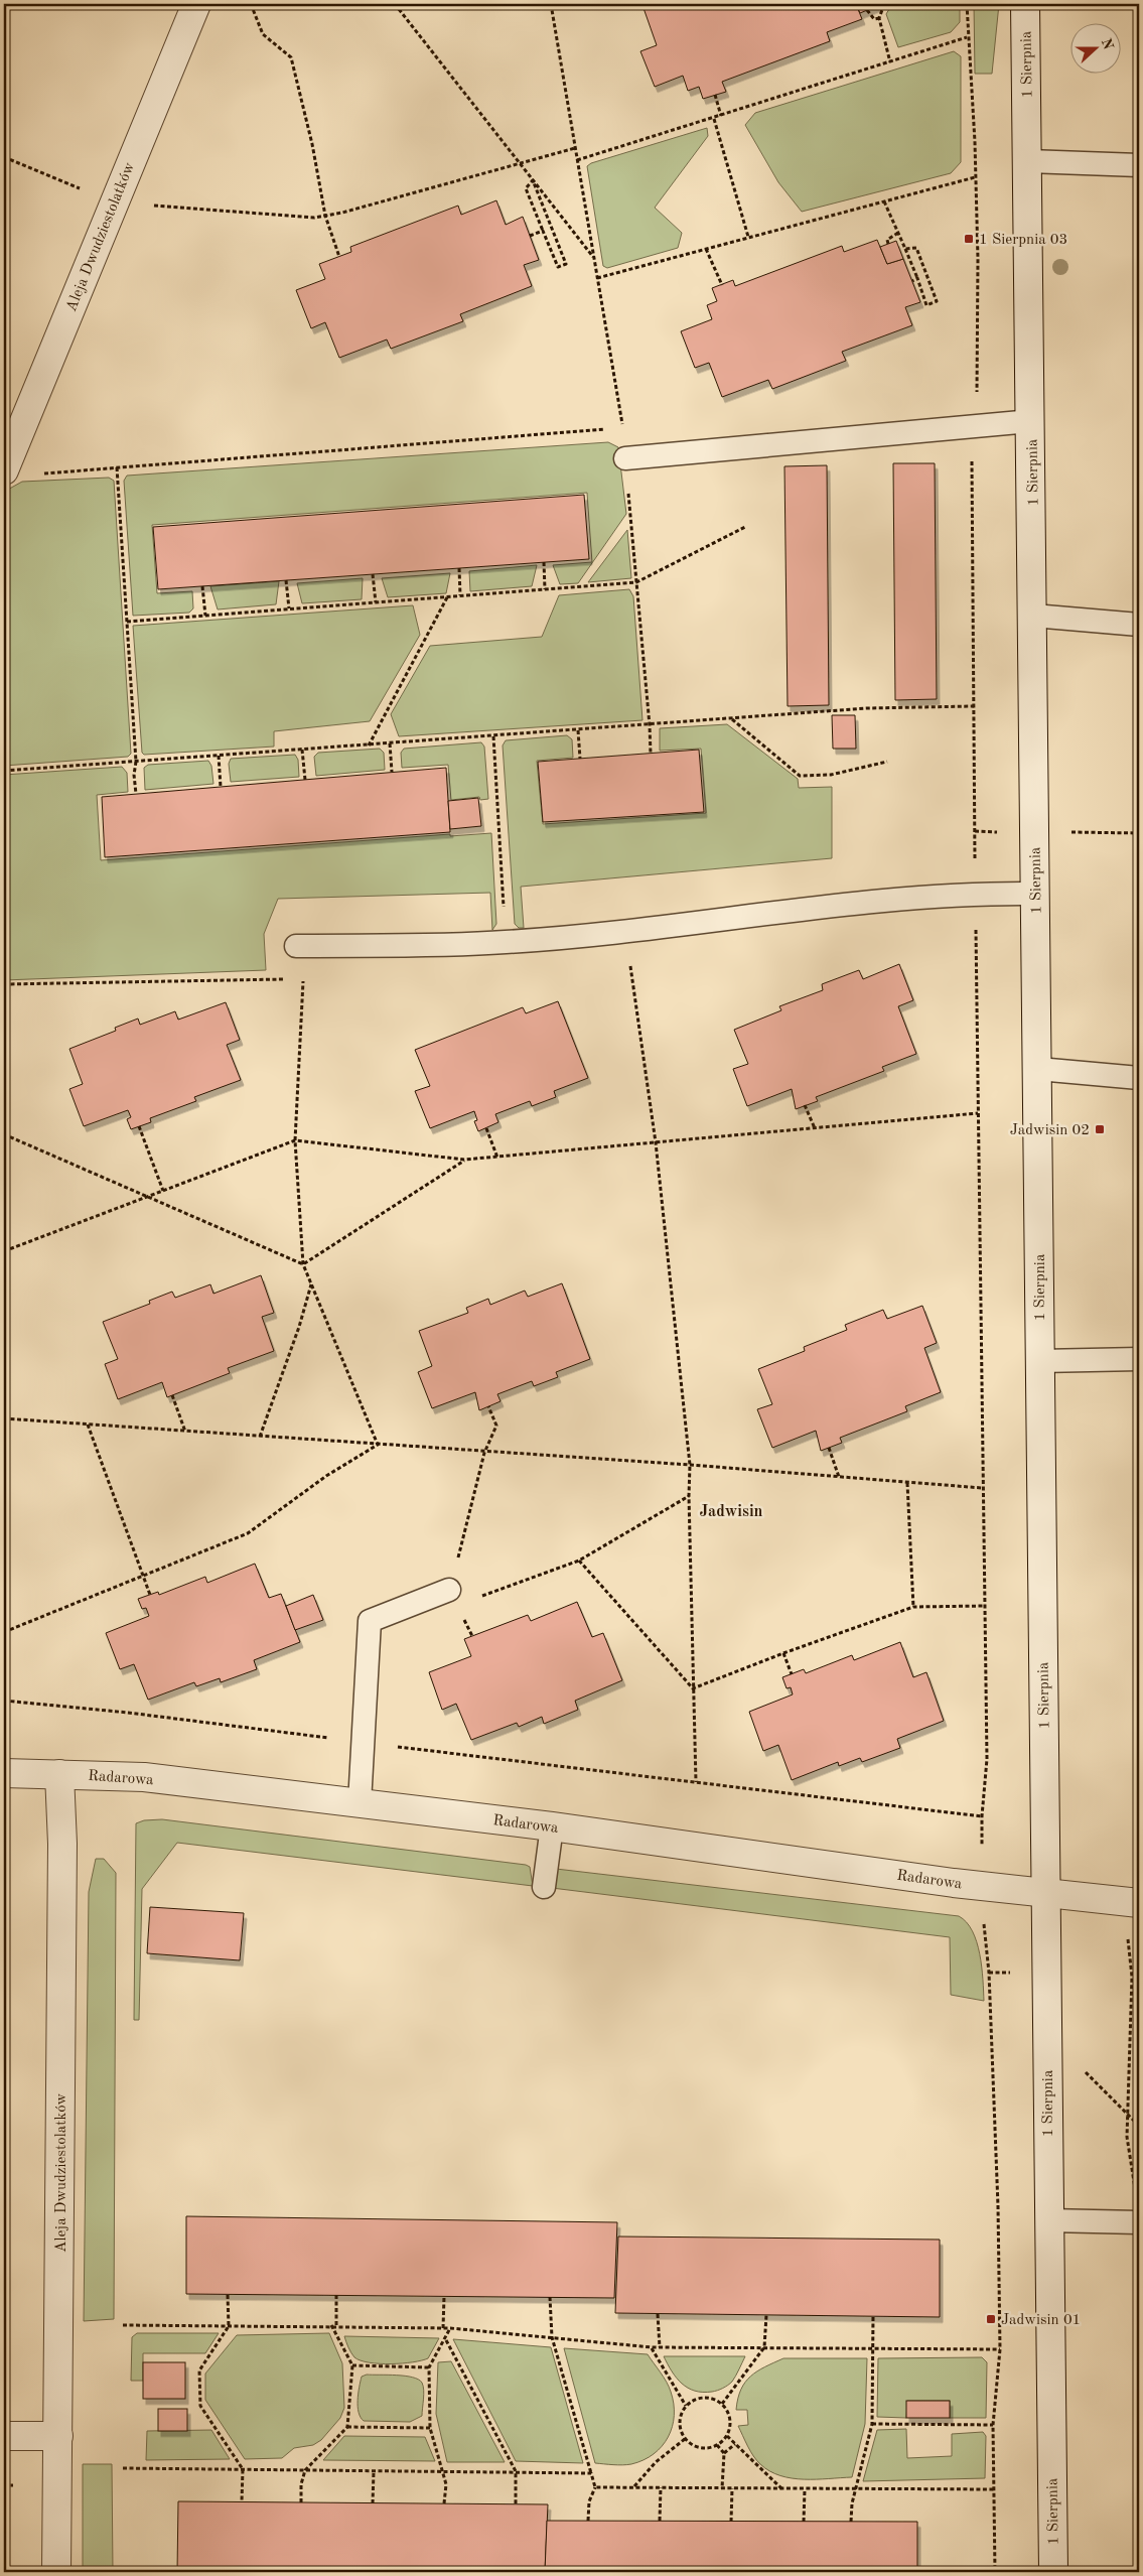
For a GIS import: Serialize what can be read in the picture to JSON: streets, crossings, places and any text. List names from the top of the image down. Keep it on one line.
{"streets":{"street":["1 Sierpnia","Aleja Dwudziestolatków","Radarowa"]},"crossings":[["1 Sierpnia","Radarowa"],["Aleja Dwudziestolatków","Radarowa"]],"districts":["Jadwisin"],"places":{"transit":["1 Sierpnia 03","Jadwisin 02","Jadwisin 01"]},"north":"right"}
